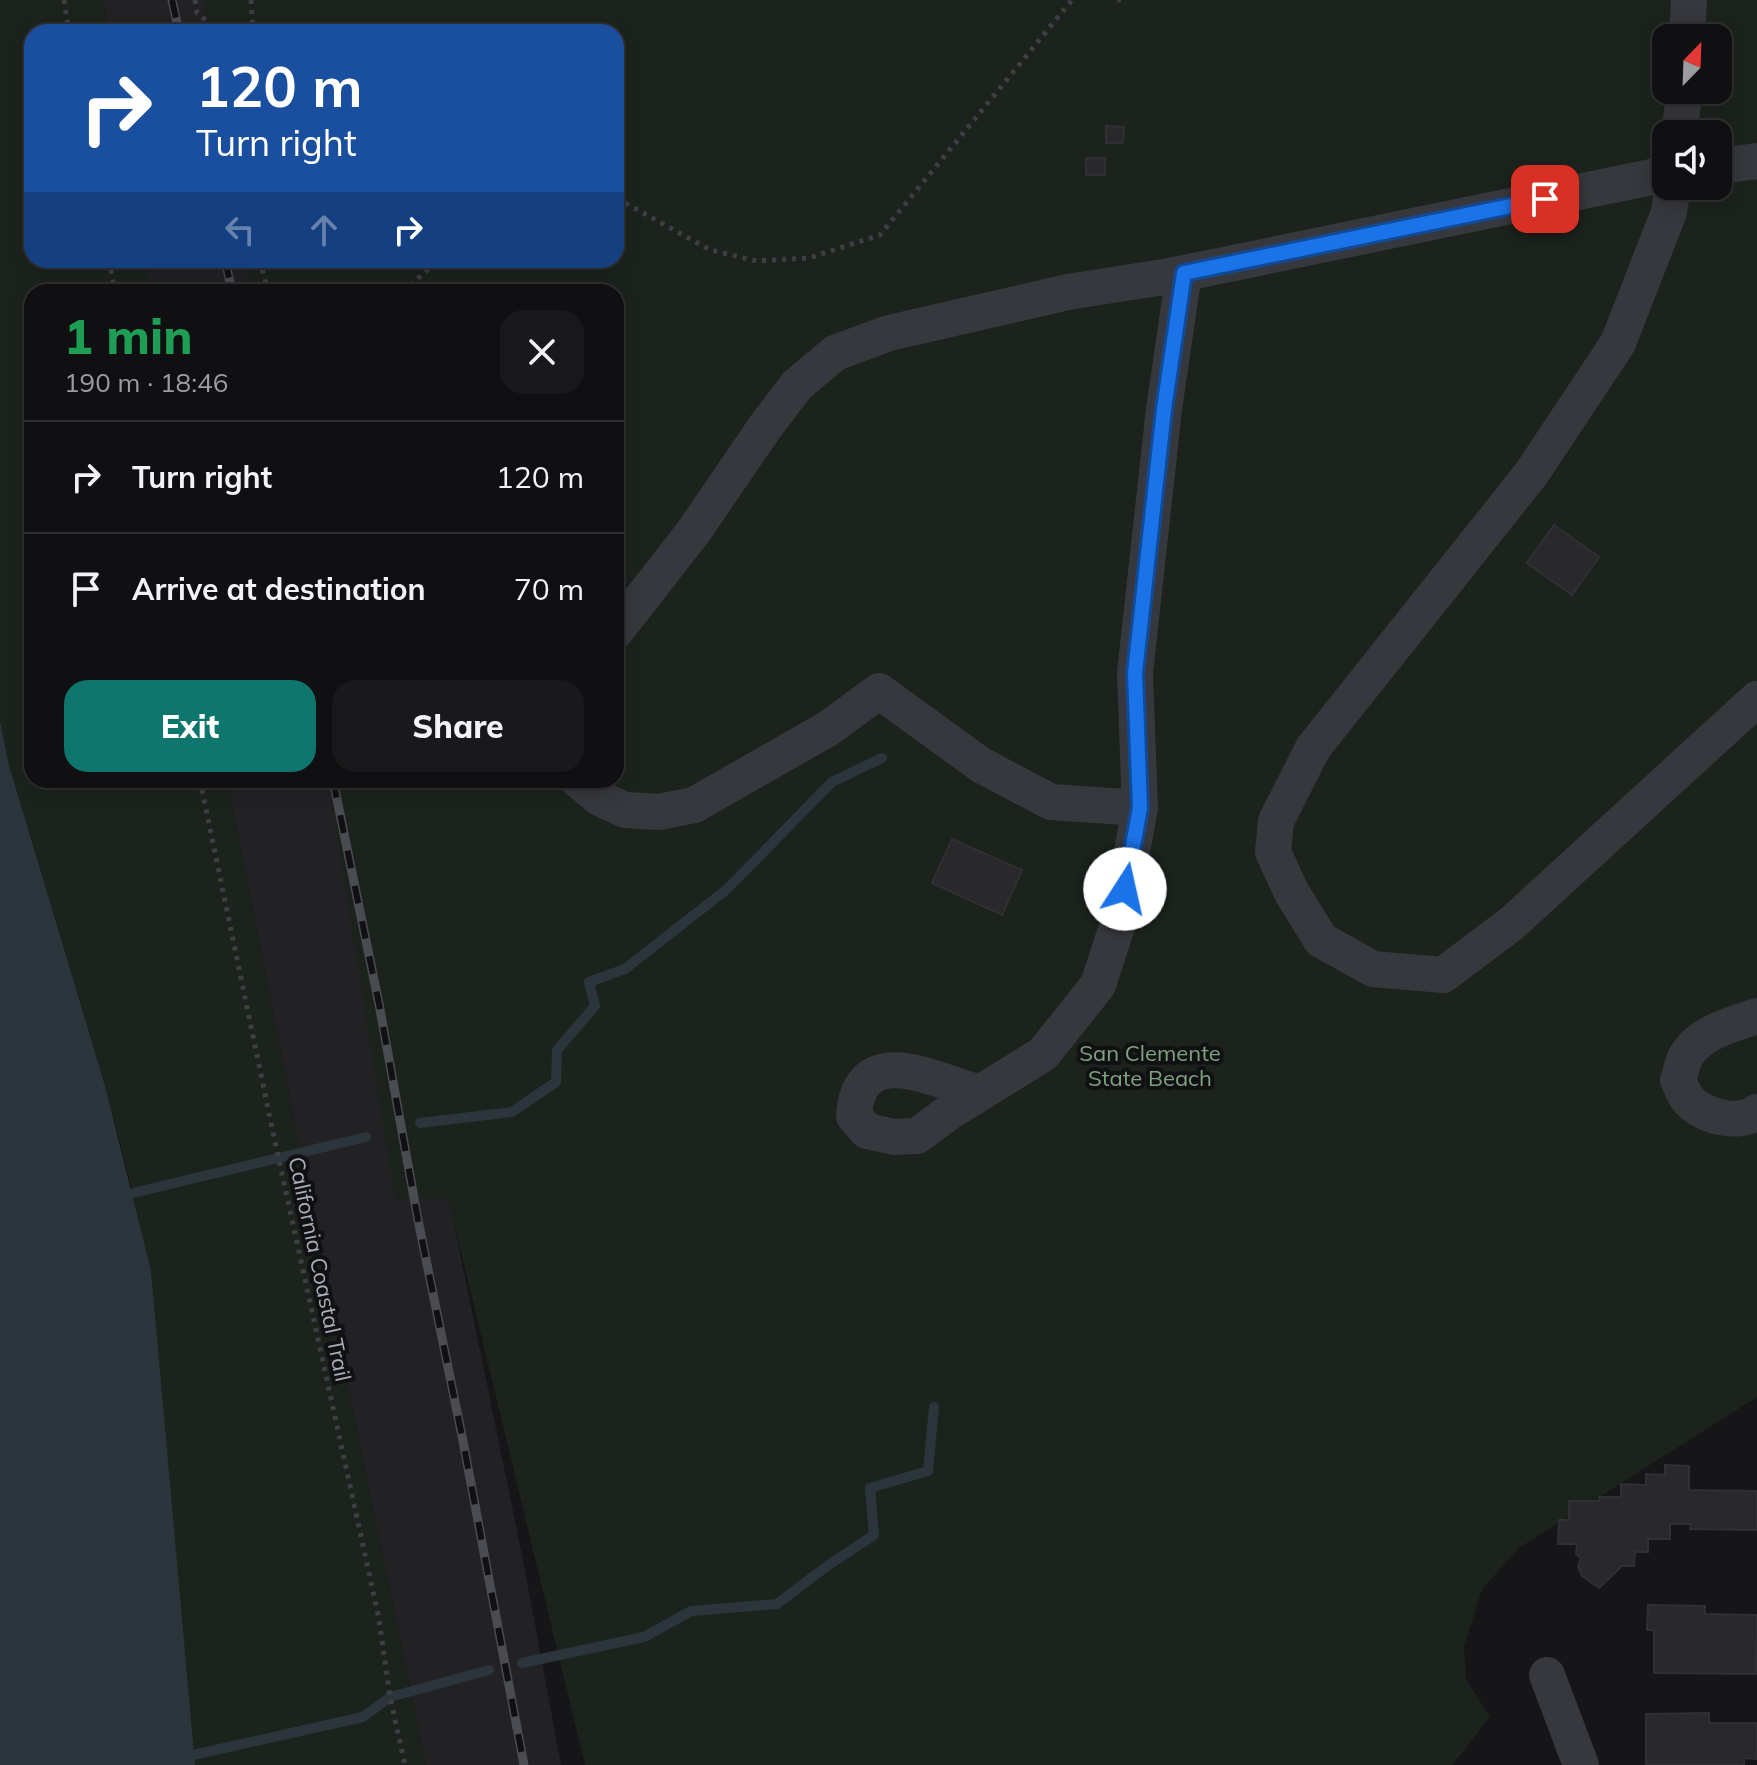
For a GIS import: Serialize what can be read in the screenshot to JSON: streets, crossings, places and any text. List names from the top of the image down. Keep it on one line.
{"streets":{"path":["California Coastal Trail"]},"parks":["San Clemente State Beach"],"north":"top right","page":{"turn":["120 m","Turn right"],"heading":["1 min","190 m · 18:46"],"list":[{"name":"Turn right","value":"120 m"},{"name":"Arrive at destination","value":"70 m"}],"buttons":["Exit","Share"]}}
